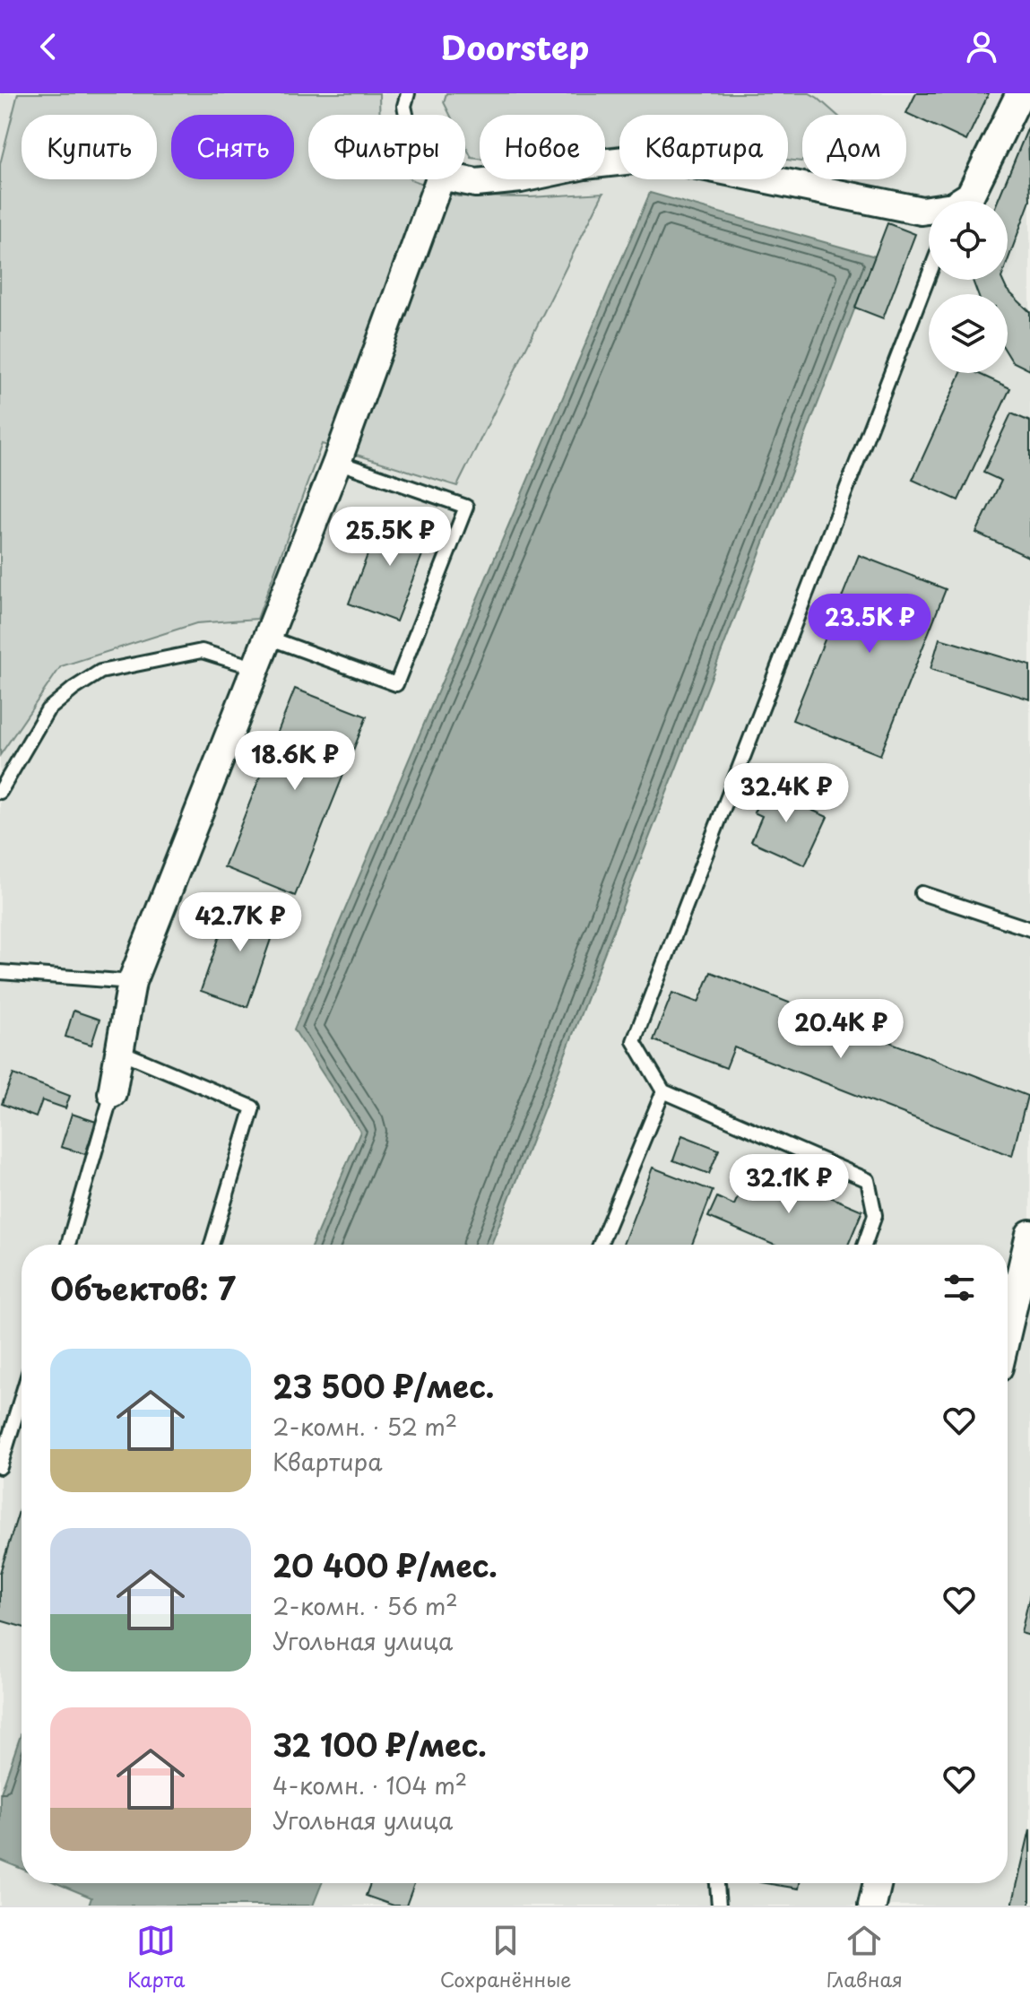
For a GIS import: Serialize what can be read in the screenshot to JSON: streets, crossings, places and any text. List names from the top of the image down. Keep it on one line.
{"page":{"header":"Doorstep","chip":["Купить","Снять","Фильтры","Новое","Квартира","Дом"],"price":["25.5K ₽","23.5K ₽","18.6K ₽","32.4K ₽","42.7K ₽","20.4K ₽","32.1K ₽"],"heading":"Объектов: 7","list":[{"name":"23 500 ₽/мес.","note":"2-комн. · 52 m² · Квартира"},{"name":"20 400 ₽/мес.","note":"2-комн. · 56 m² · Угольная улица"},{"name":"32 100 ₽/мес.","note":"4-комн. · 104 m² · Угольная улица"}],"tabs":["Карта","Сохранённые","Главная"]}}
